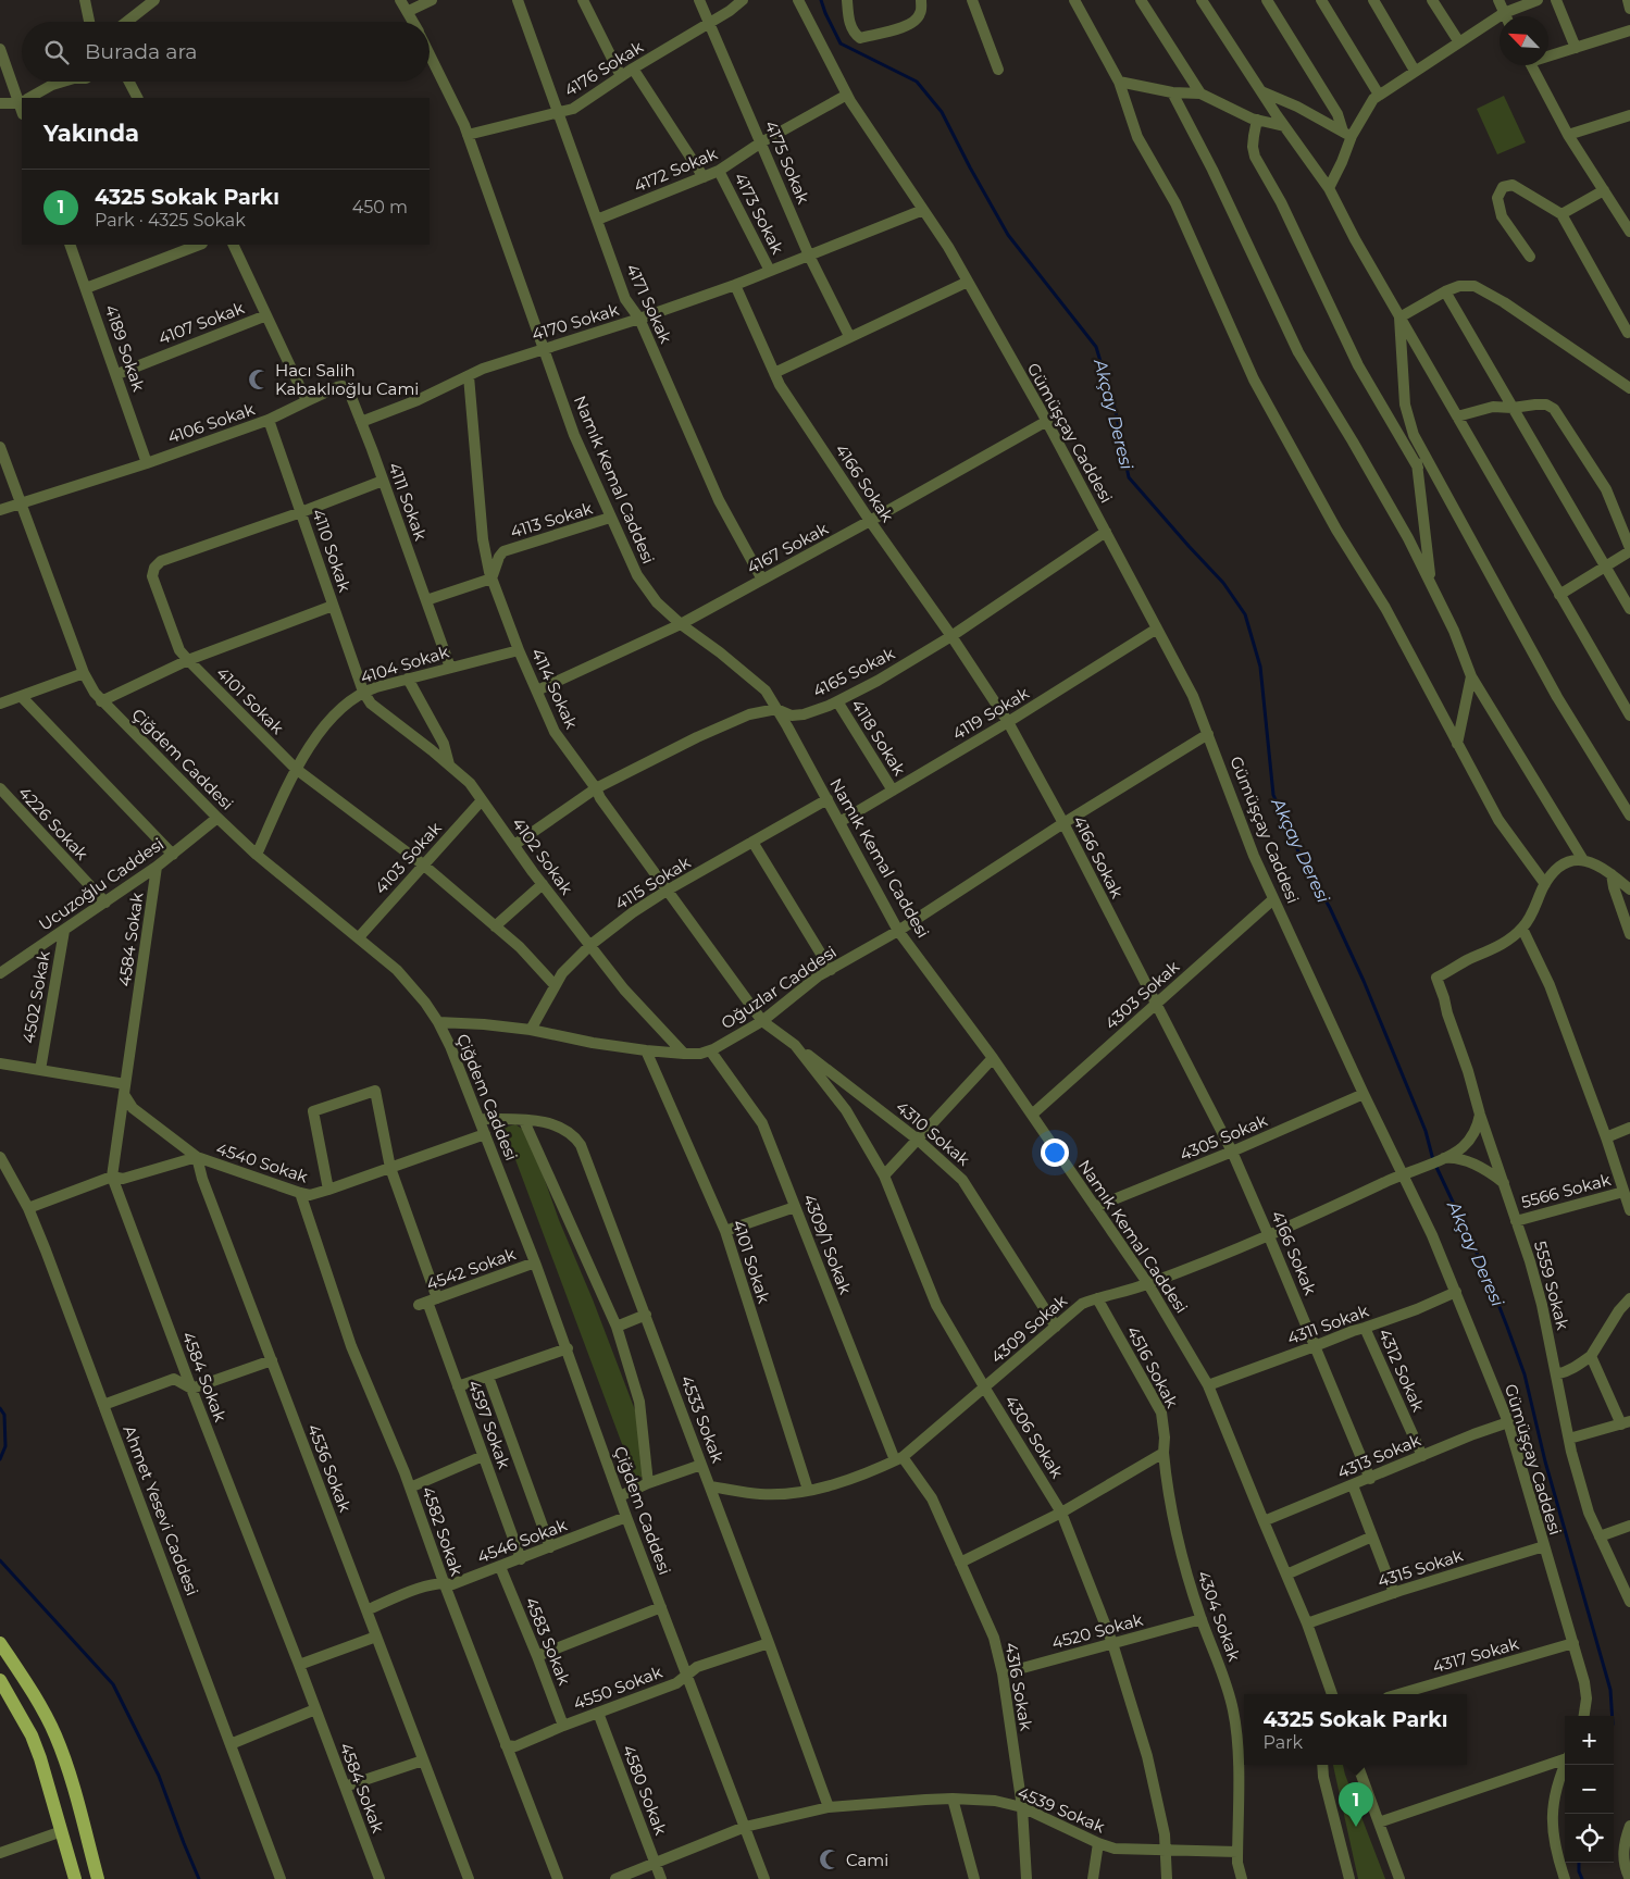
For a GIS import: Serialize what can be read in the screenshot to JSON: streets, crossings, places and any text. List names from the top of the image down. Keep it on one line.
{"streets":{"street":["4176 Sokak","4175 Sokak","4172 Sokak","4173 Sokak","4171 Sokak","4170 Sokak","4107 Sokak","4189 Sokak","4106 Sokak","Gümüşçay Caddesi","Namık Kemal Caddesi","4166 Sokak","4111 Sokak","4113 Sokak","4167 Sokak","4110 Sokak","4104 Sokak","4165 Sokak","4114 Sokak","4101 Sokak","4119 Sokak","4118 Sokak","Çiğdem Caddesi","4226 Sokak","4102 Sokak","4103 Sokak","4115 Sokak","Ucuzoğlu Caddesi","4584 Sokak","Oğuzlar Caddesi","4303 Sokak","4502 Sokak","4310 Sokak","4305 Sokak","4540 Sokak","5566 Sokak","4309/1 Sokak","4542 Sokak","5559 Sokak","4311 Sokak","4309 Sokak","4516 Sokak","4312 Sokak","4533 Sokak","4597 Sokak","4306 Sokak","4313 Sokak","4536 Sokak","Ahmet Yesevi Caddesi","4582 Sokak","4546 Sokak","4315 Sokak","4304 Sokak","4520 Sokak","4583 Sokak","4317 Sokak","4316 Sokak","4550 Sokak","4580 Sokak","4539 Sokak"]},"crossings":[["4176 Sokak","4175 Sokak"],["4176 Sokak","4171 Sokak"],["4176 Sokak","Namık Kemal Caddesi"],["4175 Sokak","4172 Sokak"],["4175 Sokak","4170 Sokak"],["4172 Sokak","4173 Sokak"],["4172 Sokak","4171 Sokak"],["4172 Sokak","Gümüşçay Caddesi"],["4173 Sokak","4170 Sokak"],["4171 Sokak","4170 Sokak"],["4171 Sokak","4167 Sokak"],["4170 Sokak","Gümüşçay Caddesi"],["4170 Sokak","Namık Kemal Caddesi"],["4170 Sokak","4166 Sokak"],["4170 Sokak","4111 Sokak"],["4170 Sokak","4114 Sokak"],["4107 Sokak","4189 Sokak"],["4189 Sokak","4106 Sokak"],["4106 Sokak","4111 Sokak"],["4106 Sokak","4110 Sokak"],["4106 Sokak","Çiğdem Caddesi"],["Gümüşçay Caddesi","4167 Sokak"],["Gümüşçay Caddesi","4165 Sokak"],["Gümüşçay Caddesi","4119 Sokak"],["Gümüşçay Caddesi","Oğuzlar Caddesi"],["Gümüşçay Caddesi","4303 Sokak"],["Gümüşçay Caddesi","4305 Sokak"],["Gümüşçay Caddesi","4311 Sokak"],["Gümüşçay Caddesi","4309 Sokak"],["Gümüşçay Caddesi","4313 Sokak"],["Gümüşçay Caddesi","4315 Sokak"],["Gümüşçay Caddesi","4317 Sokak"],["Namık Kemal Caddesi","4113 Sokak"],["Namık Kemal Caddesi","4167 Sokak"],["Namık Kemal Caddesi","4165 Sokak"],["Namık Kemal Caddesi","4119 Sokak"],["Namık Kemal Caddesi","4115 Sokak"],["Namık Kemal Caddesi","Oğuzlar Caddesi"],["Namık Kemal Caddesi","4303 Sokak"],["Namık Kemal Caddesi","4305 Sokak"],["Namık Kemal Caddesi","4311 Sokak"],["Namık Kemal Caddesi","4309 Sokak"],["Namık Kemal Caddesi","4313 Sokak"],["Namık Kemal Caddesi","4315 Sokak"],["4166 Sokak","4167 Sokak"],["4166 Sokak","4165 Sokak"],["4166 Sokak","4119 Sokak"],["4166 Sokak","Oğuzlar Caddesi"],["4166 Sokak","4303 Sokak"],["4166 Sokak","4305 Sokak"],["4166 Sokak","4311 Sokak"],["4166 Sokak","4309 Sokak"],["4166 Sokak","4313 Sokak"],["4111 Sokak","4104 Sokak"],["4111 Sokak","4101 Sokak"],["4113 Sokak","4114 Sokak"],["4167 Sokak","4114 Sokak"],["4110 Sokak","4104 Sokak"],["4110 Sokak","4101 Sokak"],["4110 Sokak","4102 Sokak"],["4104 Sokak","4114 Sokak"],["4104 Sokak","4101 Sokak"],["4104 Sokak","Çiğdem Caddesi"],["4104 Sokak","4102 Sokak"],["4165 Sokak","4114 Sokak"],["4165 Sokak","4118 Sokak"],["4165 Sokak","4102 Sokak"],["4114 Sokak","4115 Sokak"],["4114 Sokak","Oğuzlar Caddesi"],["4114 Sokak","4310 Sokak"],["4101 Sokak","4103 Sokak"],["4101 Sokak","4115 Sokak"],["4101 Sokak","Oğuzlar Caddesi"],["4101 Sokak","4309 Sokak"],["4119 Sokak","4118 Sokak"],["Çiğdem Caddesi","4103 Sokak"],["Çiğdem Caddesi","Ucuzoğlu Caddesi"],["Çiğdem Caddesi","Oğuzlar Caddesi"],["Çiğdem Caddesi","4540 Sokak"],["Çiğdem Caddesi","4542 Sokak"],["Çiğdem Caddesi","4533 Sokak"],["Çiğdem Caddesi","4546 Sokak"],["Çiğdem Caddesi","4550 Sokak"],["Çiğdem Caddesi","4539 Sokak"],["4226 Sokak","Ucuzoğlu Caddesi"],["4102 Sokak","4103 Sokak"],["4102 Sokak","4115 Sokak"],["4102 Sokak","Oğuzlar Caddesi"],["4115 Sokak","Oğuzlar Caddesi"],["Ucuzoğlu Caddesi","4584 Sokak"],["Ucuzoğlu Caddesi","4502 Sokak"],["4584 Sokak","4540 Sokak"],["Oğuzlar Caddesi","4310 Sokak"],["Oğuzlar Caddesi","4309/1 Sokak"],["4310 Sokak","4309 Sokak"],["4310 Sokak","4306 Sokak"],["4540 Sokak","4597 Sokak"],["4540 Sokak","4536 Sokak"],["4540 Sokak","Ahmet Yesevi Caddesi"],["4540 Sokak","4582 Sokak"],["5566 Sokak","5559 Sokak"],["4309/1 Sokak","4309 Sokak"],["4309/1 Sokak","4316 Sokak"],["4542 Sokak","4597 Sokak"],["5559 Sokak","4309 Sokak"],["4311 Sokak","4312 Sokak"],["4309 Sokak","4516 Sokak"],["4309 Sokak","4533 Sokak"],["4309 Sokak","4306 Sokak"],["4309 Sokak","4316 Sokak"],["4516 Sokak","4304 Sokak"],["4312 Sokak","4313 Sokak"],["4533 Sokak","4550 Sokak"],["4533 Sokak","4539 Sokak"],["4597 Sokak","4546 Sokak"],["4306 Sokak","4520 Sokak"],["4306 Sokak","4539 Sokak"],["4536 Sokak","4546 Sokak"],["4582 Sokak","4546 Sokak"],["4582 Sokak","4550 Sokak"],["4546 Sokak","4583 Sokak"],["4304 Sokak","4520 Sokak"],["4304 Sokak","4539 Sokak"],["4520 Sokak","4316 Sokak"],["4583 Sokak","4550 Sokak"],["4316 Sokak","4539 Sokak"],["4550 Sokak","4580 Sokak"],["4580 Sokak","4539 Sokak"]],"water":["Akçay Deresi"],"places":{"mosque":["Hacı Salih Kabaklıoğlu Cami","Cami"]},"north":"top left","page":{"search":"Burada ara","heading":"Yakında","list":[{"mark":"1","name":"4325 Sokak Parkı","note":"Park · 4325 Sokak","value":"450 m"}],"popup":["4325 Sokak Parkı","Park"],"map_buttons":["+","−"],"pins":"1"}}
